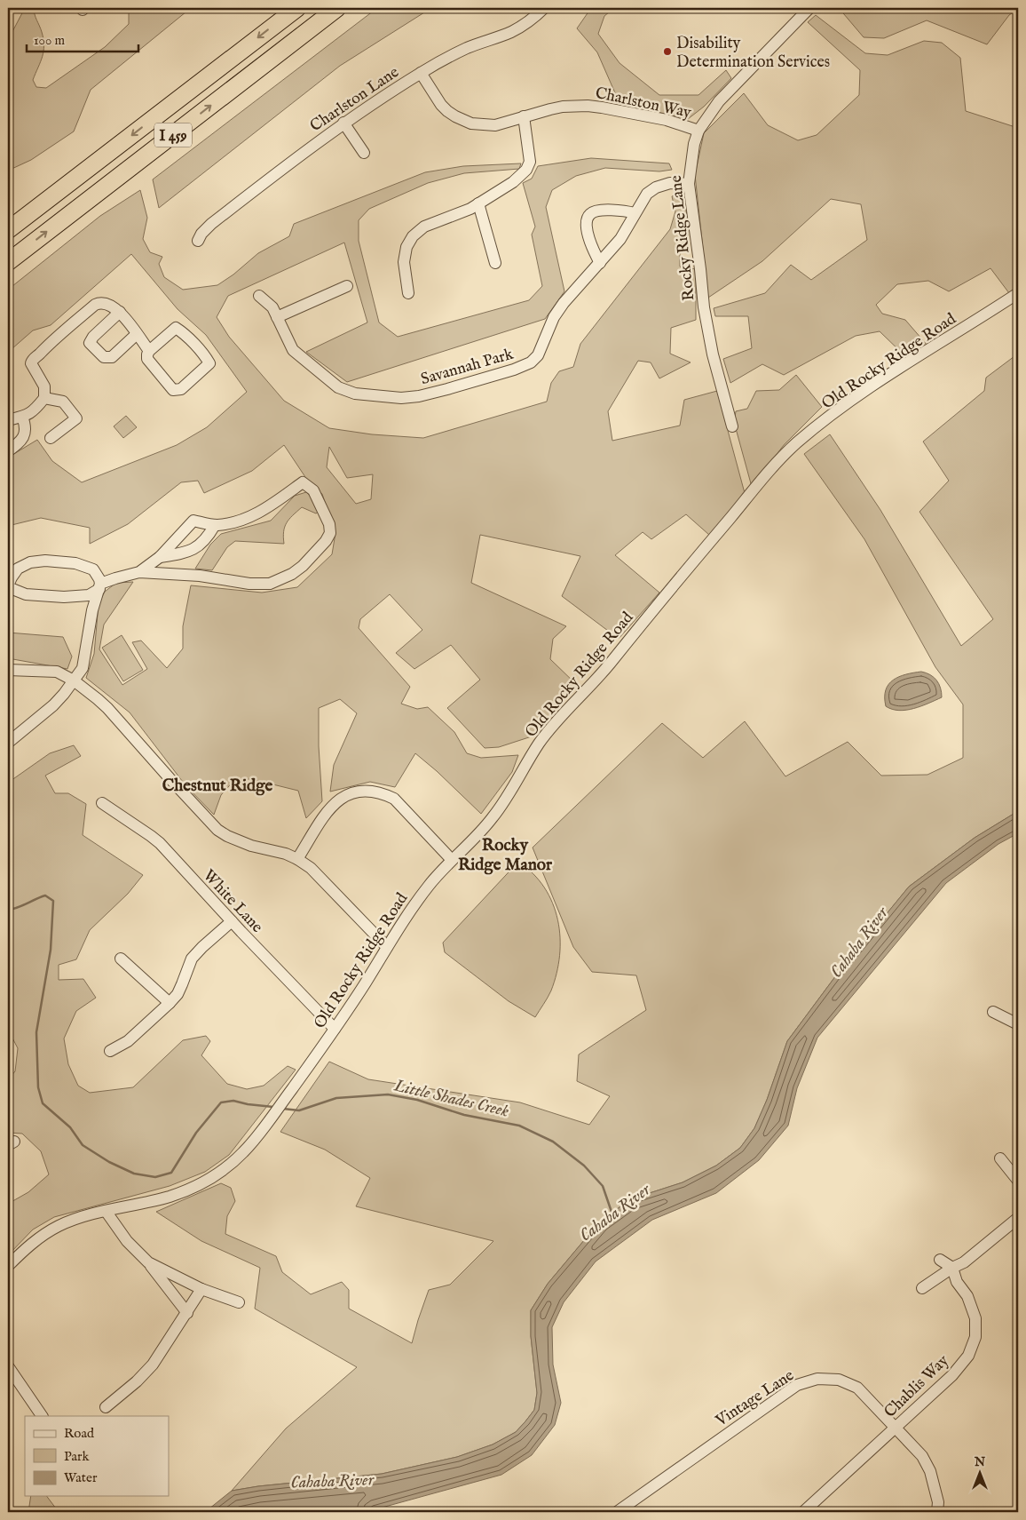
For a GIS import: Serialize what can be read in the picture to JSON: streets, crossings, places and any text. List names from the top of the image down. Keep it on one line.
{"streets":{"highway":["I 459"],"street":["Charlston Lane","Charlston Way","Rocky Ridge Lane","Old Rocky Ridge Road","Savannah Park","White Lane","Chablis Way","Vintage Lane"]},"crossings":[["Charlston Lane","Charlston Way"],["Charlston Way","Rocky Ridge Lane"],["Rocky Ridge Lane","Savannah Park"],["Old Rocky Ridge Road","White Lane"],["Chablis Way","Vintage Lane"]],"districts":["Chestnut Ridge","Rocky Ridge Manor"],"water":["Cahaba River","Little Shades Creek"],"places":["Disability Determination Services"],"legend":["Road","Park","Water"],"scale_bar":"100 m","north":"top"}
